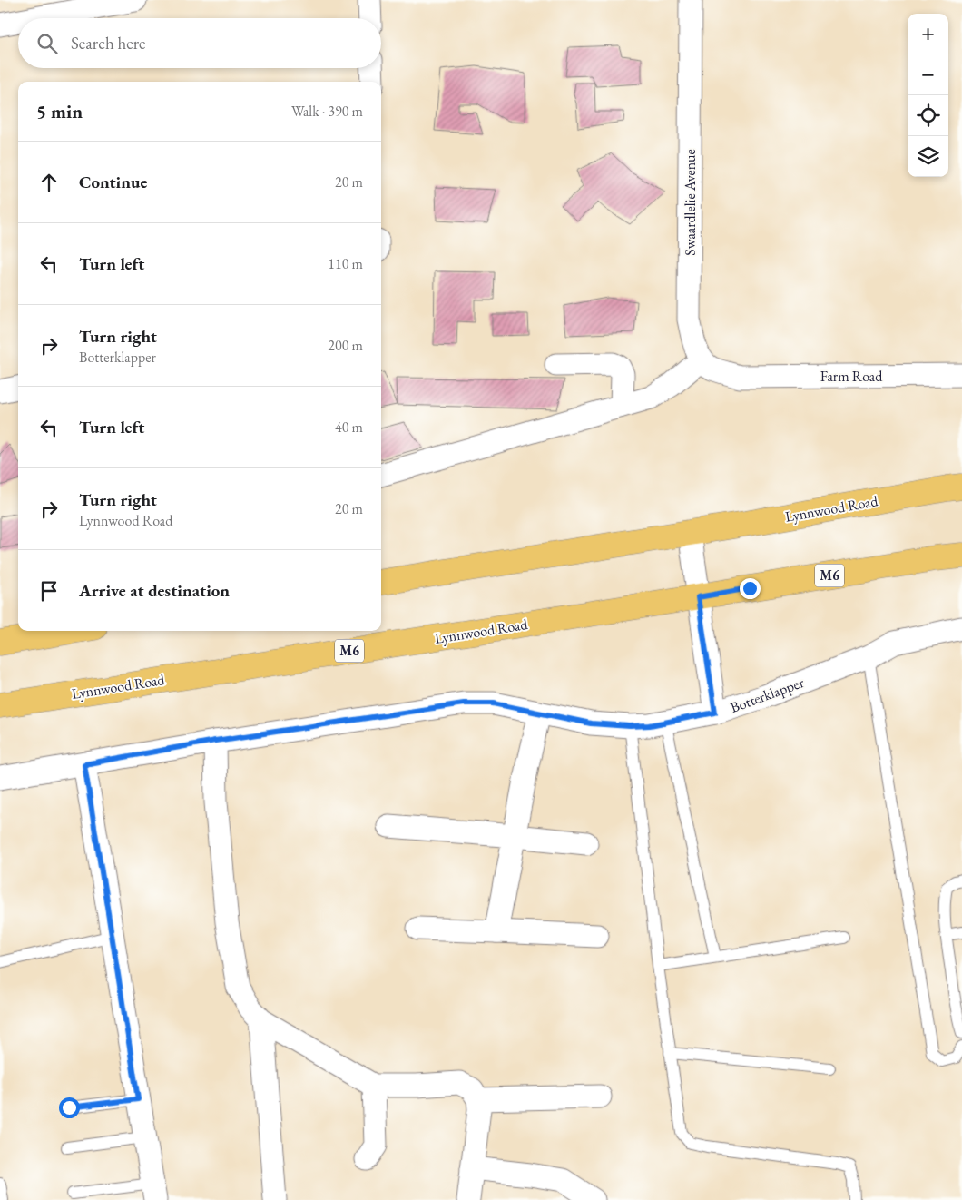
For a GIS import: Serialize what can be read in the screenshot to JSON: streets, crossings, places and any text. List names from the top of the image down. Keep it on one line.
{"streets":{"main road":["Lynnwood Road","M6"],"street":["Swaardlelie Avenue","Farm Road","Botterklapper"]},"crossings":[["Swaardlelie Avenue","Farm Road"]],"page":{"map_buttons":["+","−"],"search":"Search here","heading":["5 min","Walk · 390 m"],"list":[["Continue","20 m"],["Turn left","110 m"],["Turn right","Botterklapper","200 m"],["Turn left","40 m"],["Turn right","Lynnwood Road","20 m"],"Arrive at destination"]}}
